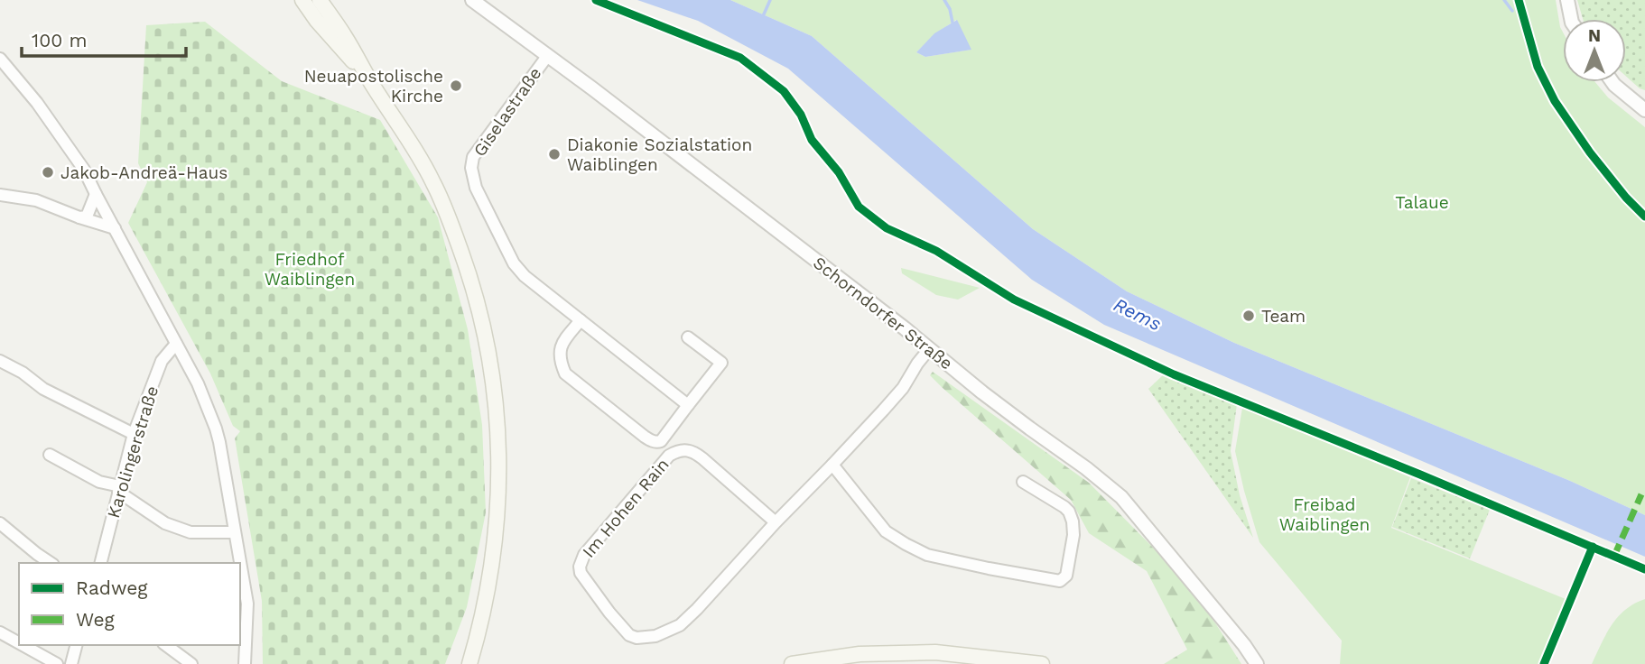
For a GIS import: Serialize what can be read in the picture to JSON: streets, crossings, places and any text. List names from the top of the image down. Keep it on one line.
{"streets":{"street":["Giselastraße","Schorndorfer Straße","Karolingerstraße","Im Hohen Rain"]},"crossings":[["Giselastraße","Schorndorfer Straße"],["Schorndorfer Straße","Im Hohen Rain"]],"water":["Rems"],"parks":["Talaue","Friedhof Waiblingen","Freibad Waiblingen"],"places":["Neuapostolische Kirche","Diakonie Sozialstation Waiblingen","Jakob-Andreä-Haus","Team"],"legend":["Radweg","Weg"],"scale_bar":"100 m","north":"top"}
